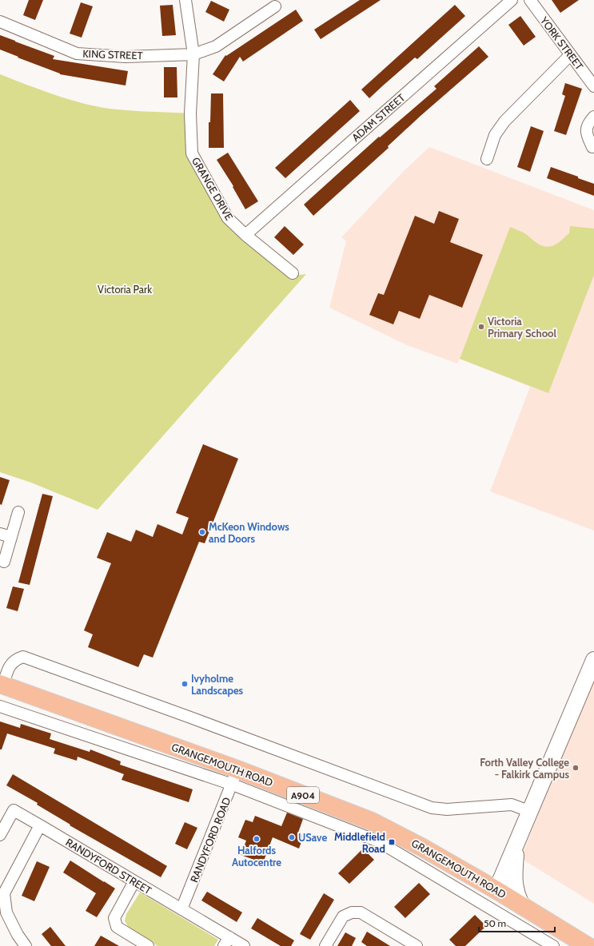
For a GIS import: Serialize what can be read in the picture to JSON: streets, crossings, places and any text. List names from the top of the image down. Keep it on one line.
{"streets":{"main road":["GRANGEMOUTH ROAD","A904"],"street":["YORK STREET","KING STREET","ADAM STREET","GRANGE DRIVE","RANDYFORD ROAD","RANDYFORD STREET"]},"crossings":[["KING STREET","GRANGE DRIVE"],["ADAM STREET","GRANGE DRIVE"],["GRANGEMOUTH ROAD","RANDYFORD ROAD"],["RANDYFORD ROAD","RANDYFORD STREET"]],"parks":["Victoria Park"],"places":{"other":["Victoria Primary School","McKeon Windows and Doors","Ivyholme Landscapes","Forth Valley College - Falkirk Campus","USave","Halfords Autocentre"],"transit":["Middlefield Road"]},"scale_bar":"50 m"}
